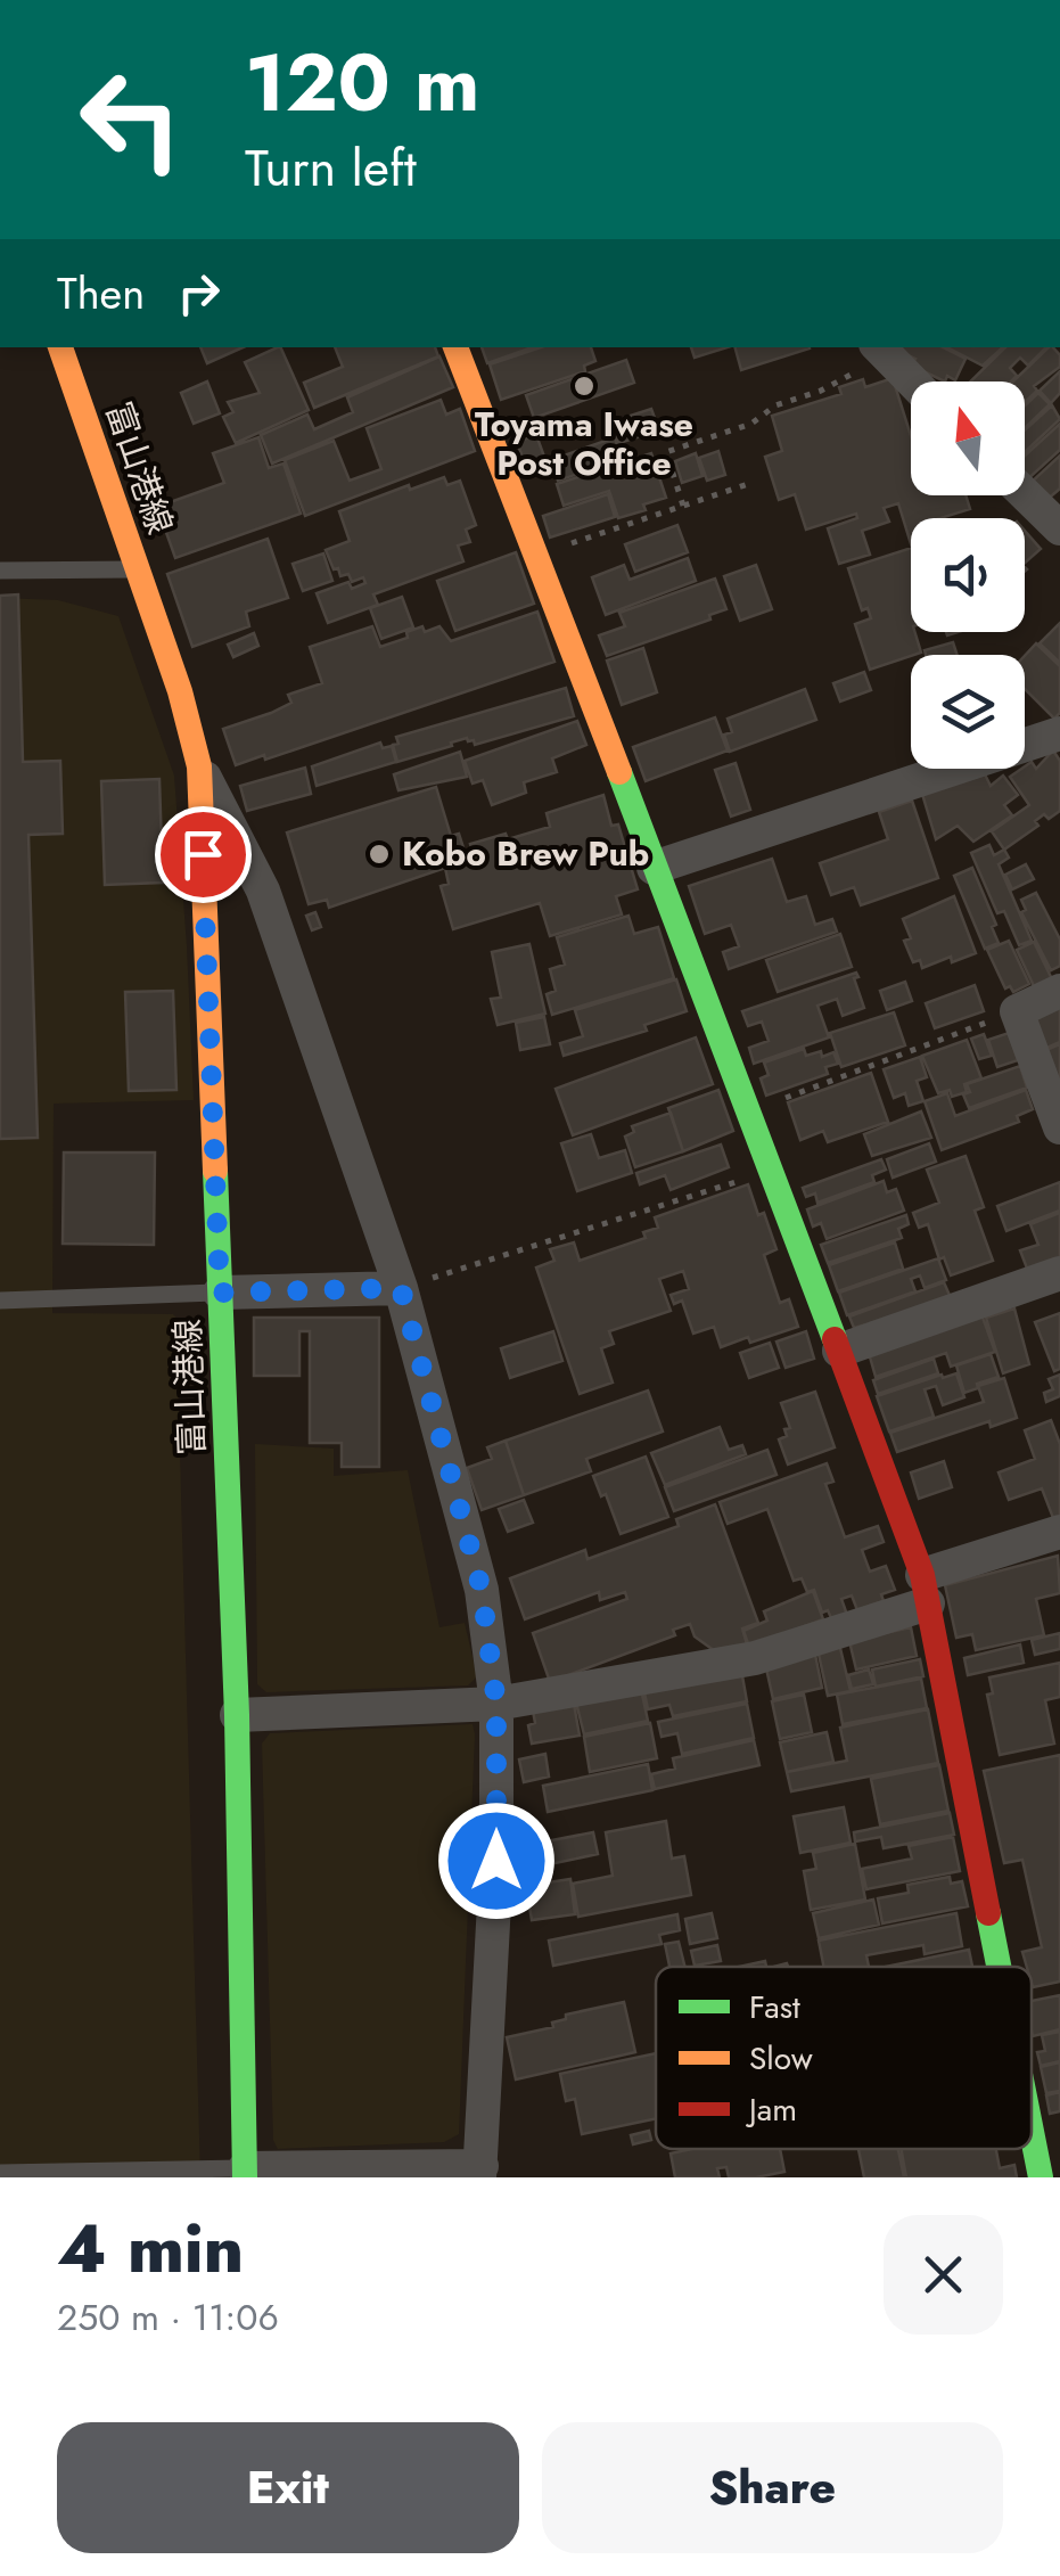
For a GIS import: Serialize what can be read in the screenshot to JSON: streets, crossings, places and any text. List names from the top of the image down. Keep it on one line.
{"streets":{"street":["富山港線"]},"places":["Toyama Iwase Post Office","Kobo Brew Pub"],"legend":["Fast","Slow","Jam"],"north":"top","page":{"turn":["120 m","Turn left"],"then":"Then","heading":["4 min","250 m · 11:06"],"buttons":["Exit","Share"]}}
